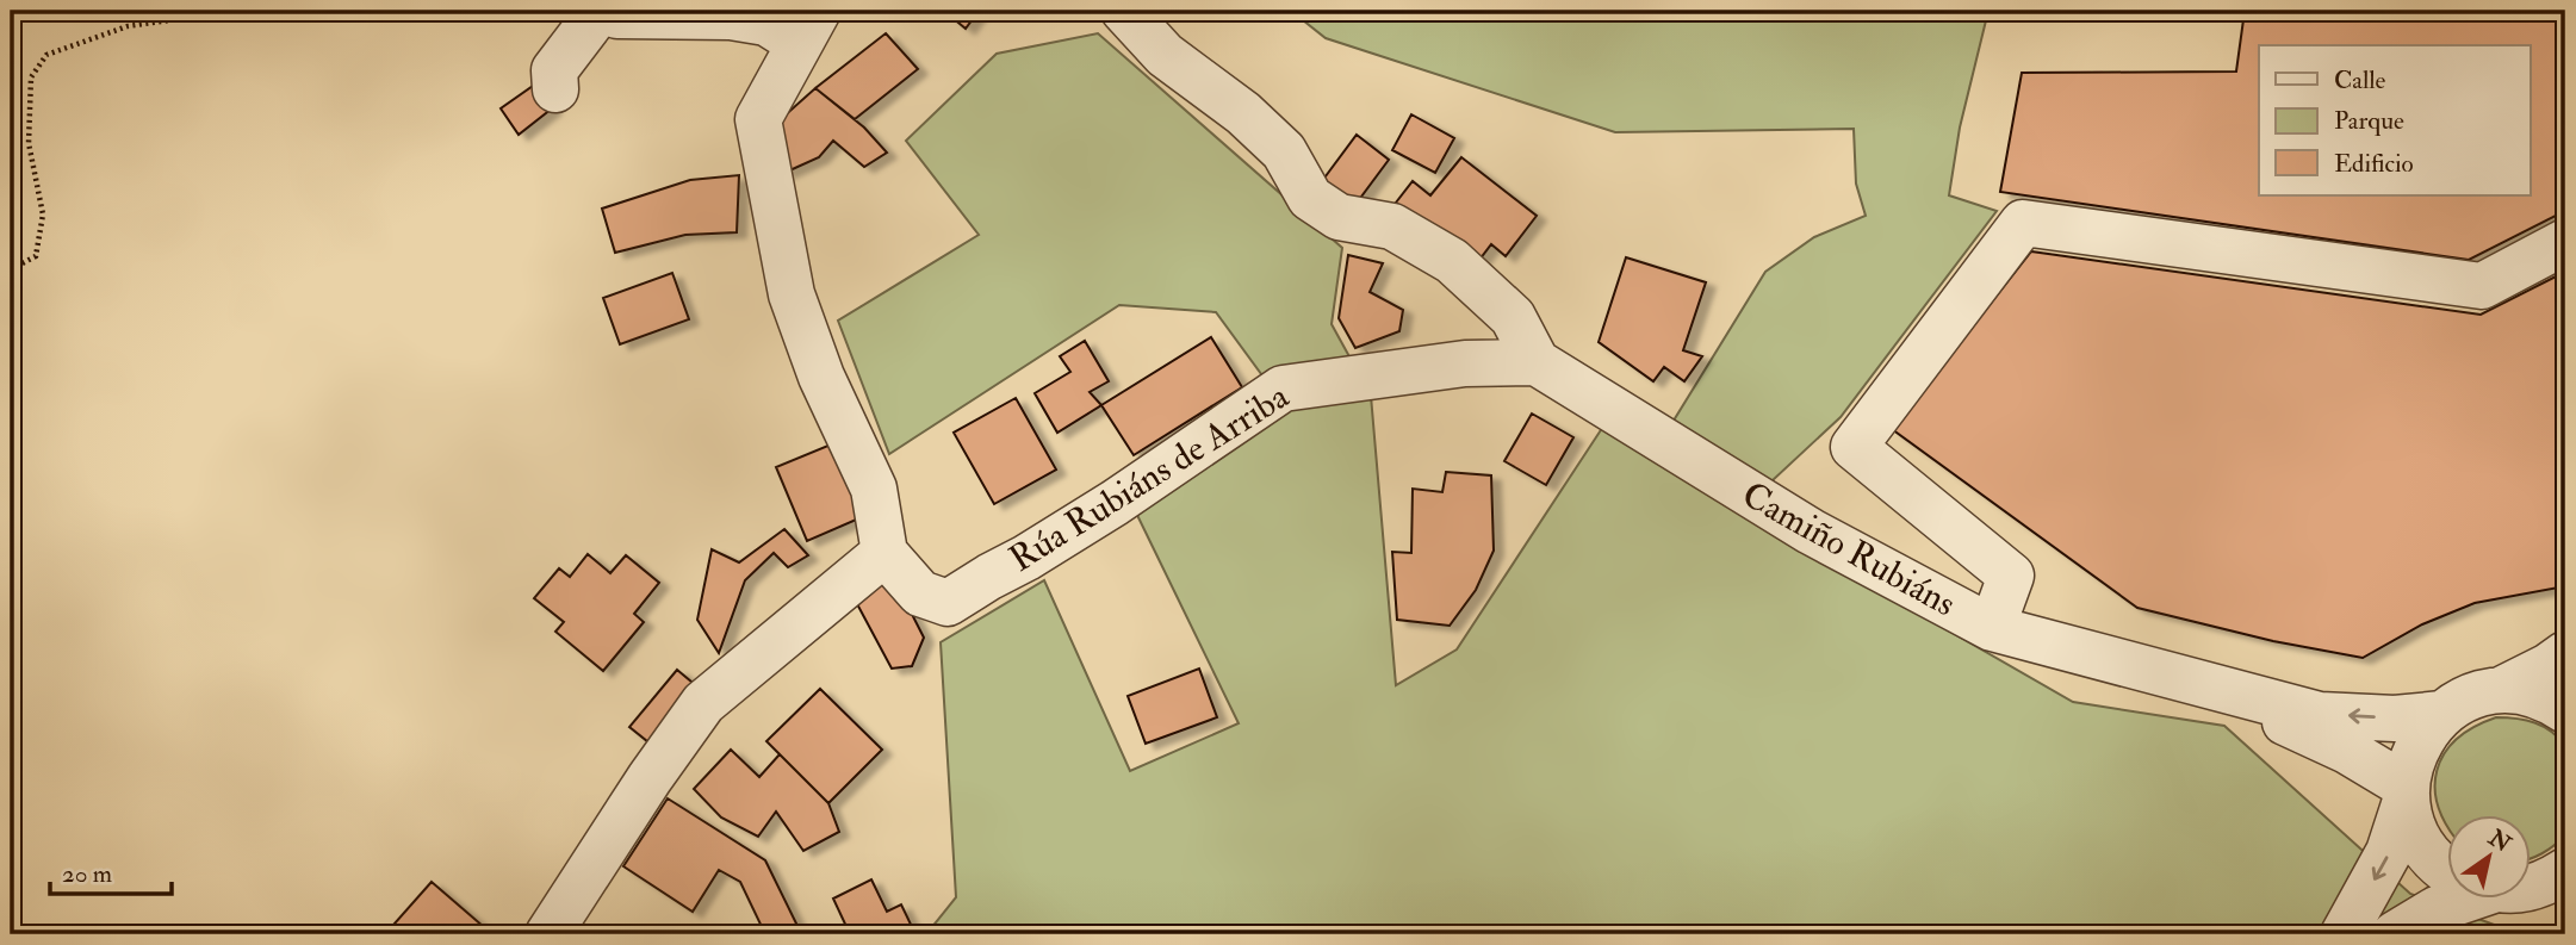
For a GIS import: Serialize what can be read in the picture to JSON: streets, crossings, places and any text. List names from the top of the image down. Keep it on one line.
{"streets":{"street":["Rúa Rubiáns de Arriba","Camiño Rubiáns"]},"crossings":[["Rúa Rubiáns de Arriba","Camiño Rubiáns"]],"legend":["Calle","Parque","Edificio"],"scale_bar":"20 m","north":"top right"}
